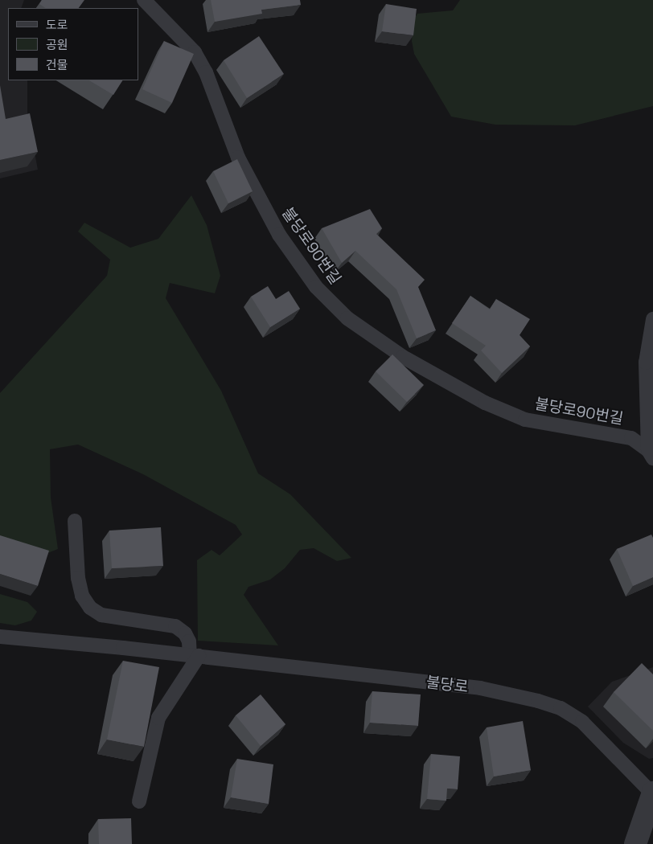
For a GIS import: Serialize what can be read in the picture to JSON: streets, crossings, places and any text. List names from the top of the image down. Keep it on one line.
{"streets":{"street":["불당로"],"lane":["불당로90번길"]},"legend":["도로","공원","건물"]}
